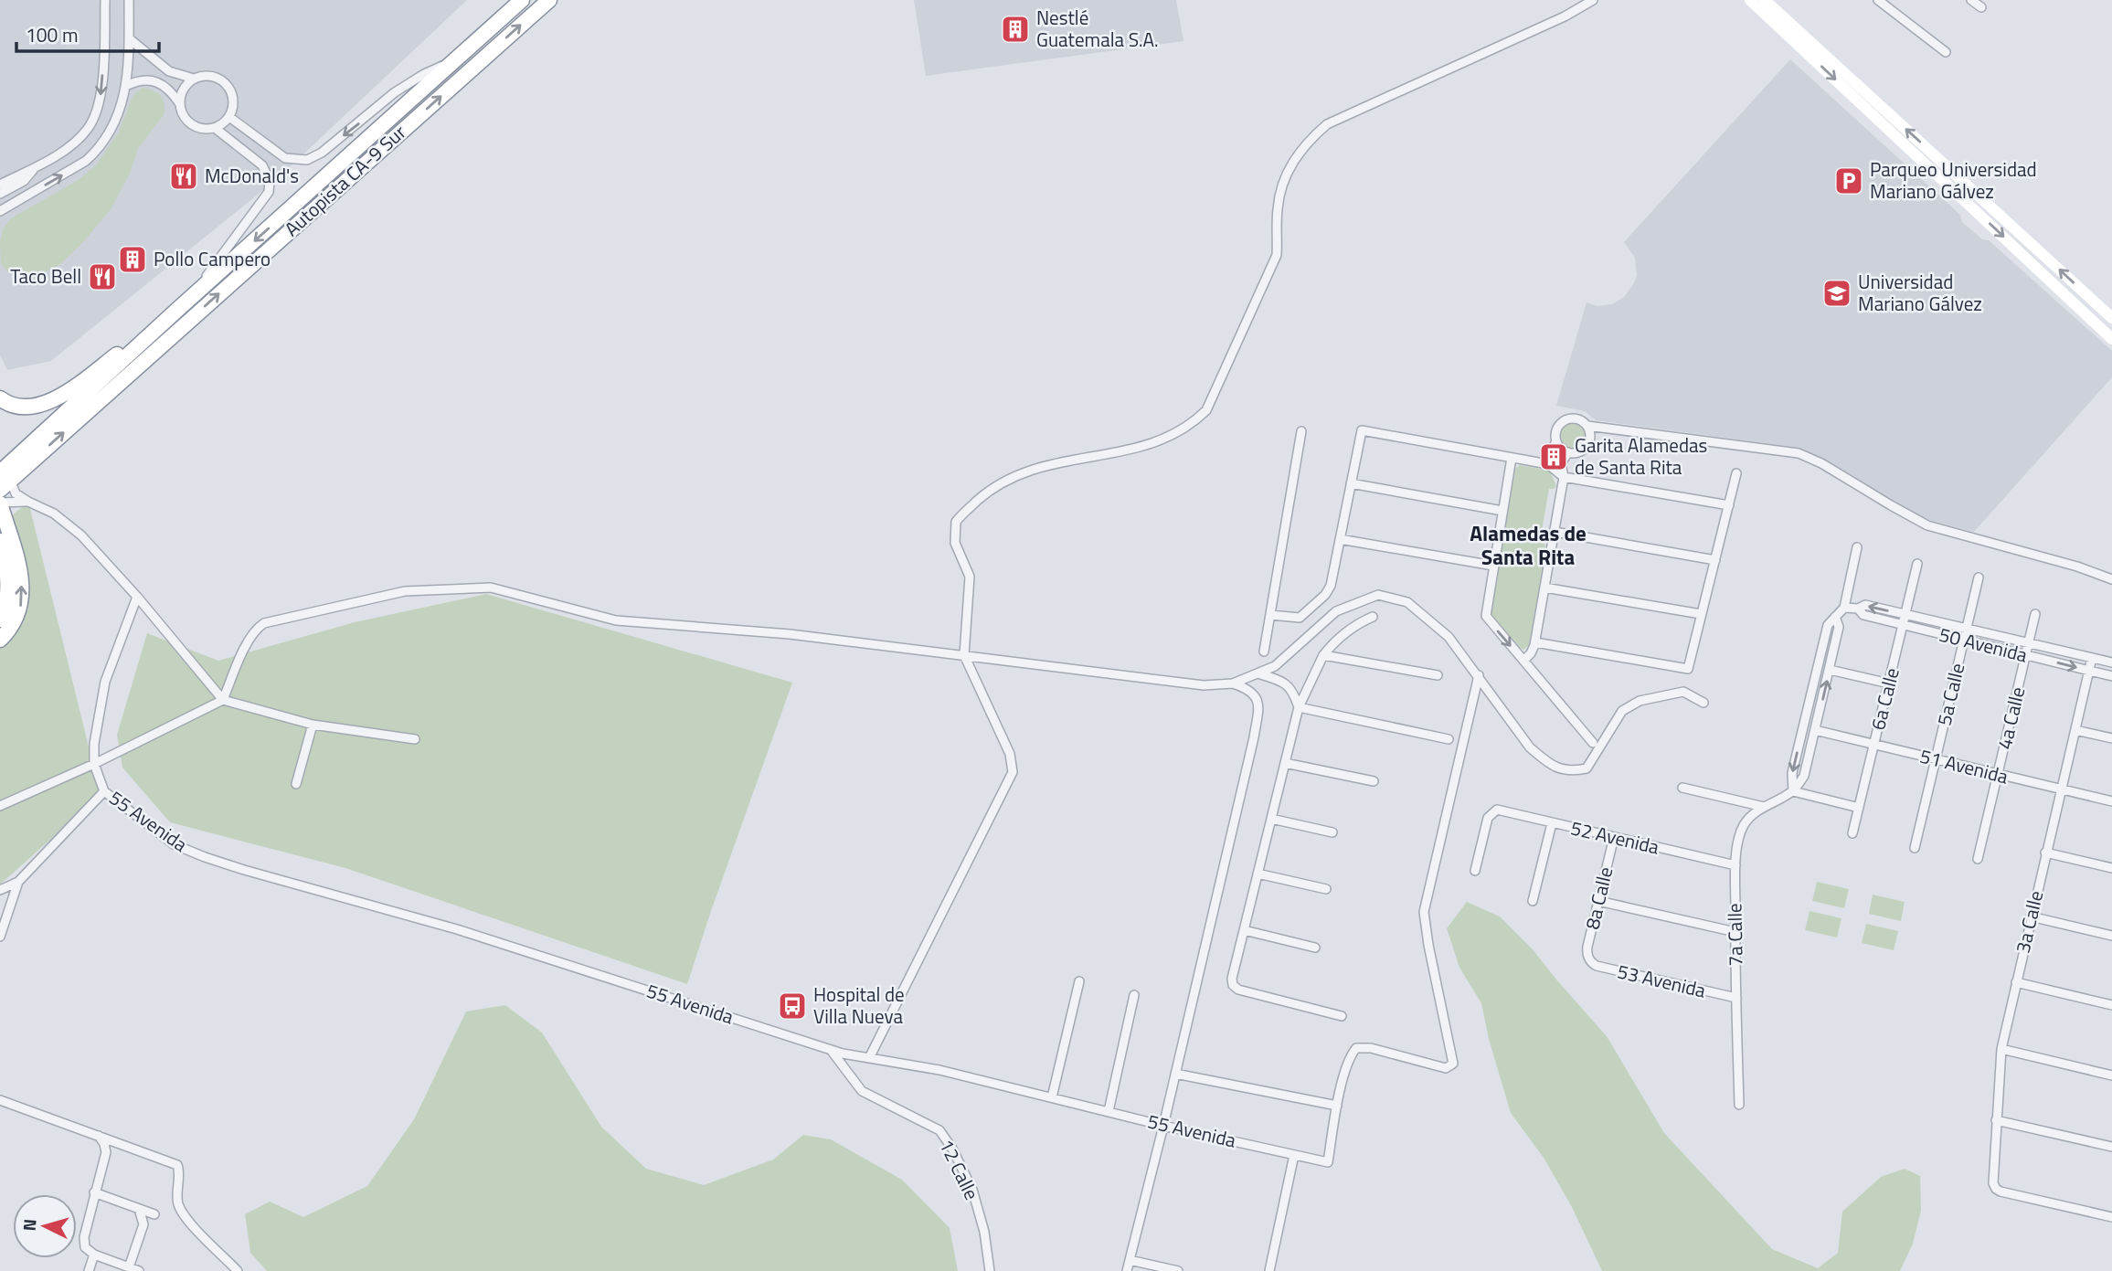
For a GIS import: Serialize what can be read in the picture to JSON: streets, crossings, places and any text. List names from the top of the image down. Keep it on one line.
{"streets":{"highway":["Autopista CA-9 Sur"],"street":["50 Avenida","5a Calle","6a Calle","4a Calle","51 Avenida","55 Avenida","52 Avenida","8a Calle","3a Calle","7a Calle","53 Avenida","12 Calle"]},"crossings":[["50 Avenida","5a Calle"],["50 Avenida","6a Calle"],["50 Avenida","4a Calle"],["50 Avenida","3a Calle"],["5a Calle","51 Avenida"],["6a Calle","51 Avenida"],["4a Calle","51 Avenida"],["51 Avenida","3a Calle"],["55 Avenida","12 Calle"],["52 Avenida","8a Calle"],["52 Avenida","7a Calle"],["8a Calle","53 Avenida"],["7a Calle","53 Avenida"]],"districts":["Alamedas de Santa Rita"],"places":{"building":["Nestlé Guatemala S.A.","Pollo Campero","Garita Alamedas de Santa Rita"],"restaurant":["McDonald's","Taco Bell"],"parking":["Parqueo Universidad Mariano Gálvez"],"school or university":["Universidad Mariano Gálvez"],"bus stop":["Hospital de Villa Nueva"]},"scale_bar":"100 m","north":"left"}
